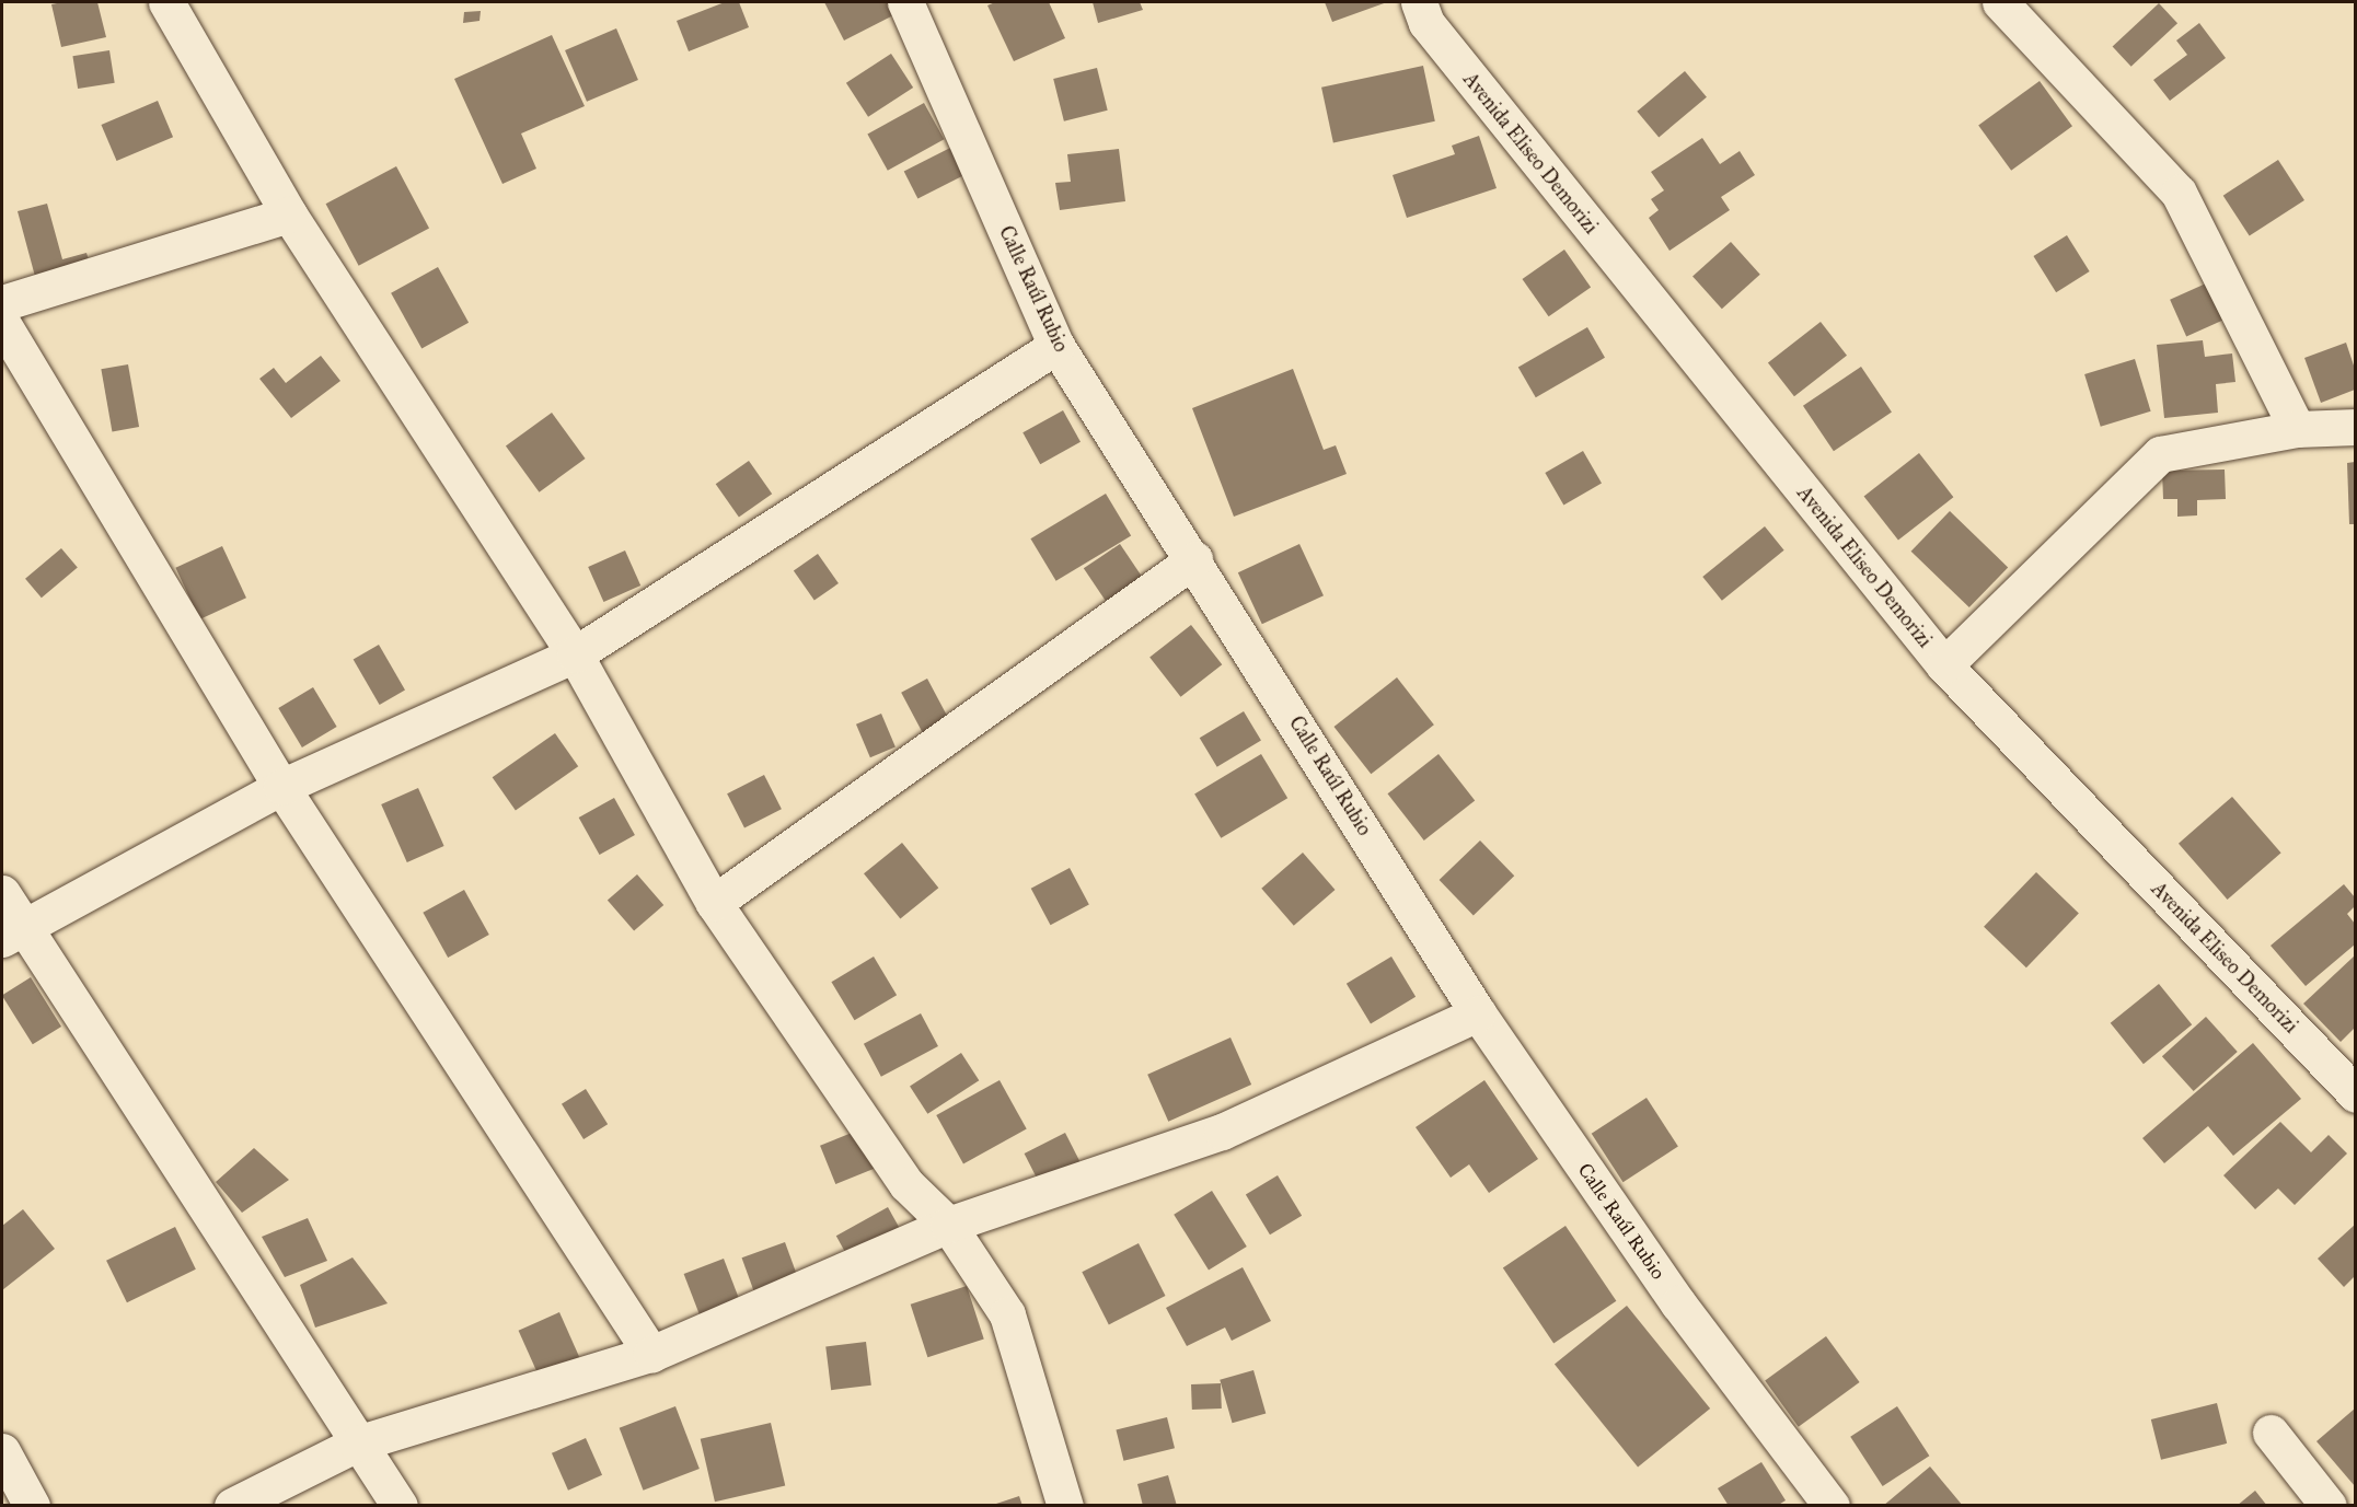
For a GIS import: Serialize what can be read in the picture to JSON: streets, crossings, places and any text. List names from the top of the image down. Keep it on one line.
{"streets":{"street":["Avenida Eliseo Demorizi","Calle Raúl Rubio"]}}
